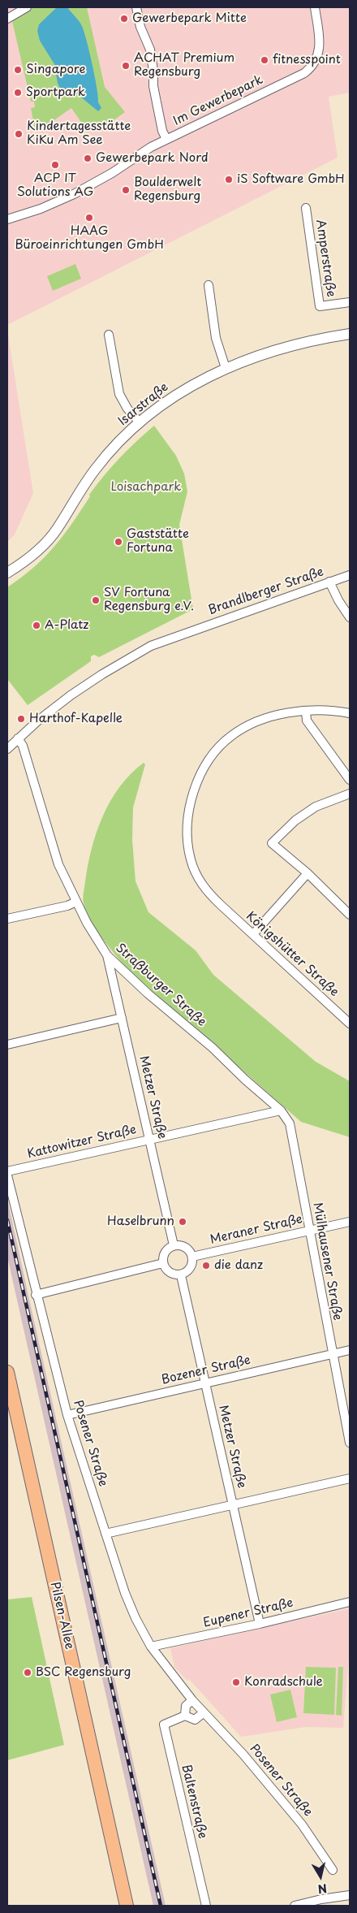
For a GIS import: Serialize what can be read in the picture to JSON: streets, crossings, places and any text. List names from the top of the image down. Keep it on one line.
{"streets":{"main road":["Pilsen-Allee"],"street":["Im Gewerbepark","Amperstraße","Isarstraße","Brandlberger Straße","Königshütter Straße","Straßburger Straße","Metzer Straße","Kattowitzer Straße","Meraner Straße","Mülhausener Straße","Bozener Straße","Posener Straße","Eupener Straße","Baltenstraße"]},"crossings":[["Brandlberger Straße","Straßburger Straße"],["Straßburger Straße","Metzer Straße"],["Straßburger Straße","Kattowitzer Straße"],["Straßburger Straße","Mülhausener Straße"],["Metzer Straße","Kattowitzer Straße"],["Metzer Straße","Meraner Straße"],["Metzer Straße","Bozener Straße"],["Metzer Straße","Eupener Straße"],["Kattowitzer Straße","Mülhausener Straße"],["Meraner Straße","Mülhausener Straße"],["Mülhausener Straße","Bozener Straße"],["Bozener Straße","Posener Straße"],["Posener Straße","Eupener Straße"]],"parks":["Loisachpark"],"places":["Gewerbepark Mitte","fitnesspoint","ACHAT Premium Regensburg","Singapore","Sportpark","Kindertagesstätte KiKu Am See","Gewerbepark Nord","ACP IT Solutions AG","iS Software GmbH","Boulderwelt Regensburg","HAAG Büroeinrichtungen GmbH","Gaststätte Fortuna","SV Fortuna Regensburg e.V.","A-Platz","Harthof-Kapelle","Haselbrunn","die danz","BSC Regensburg","Konradschule"],"north":"bottom"}
